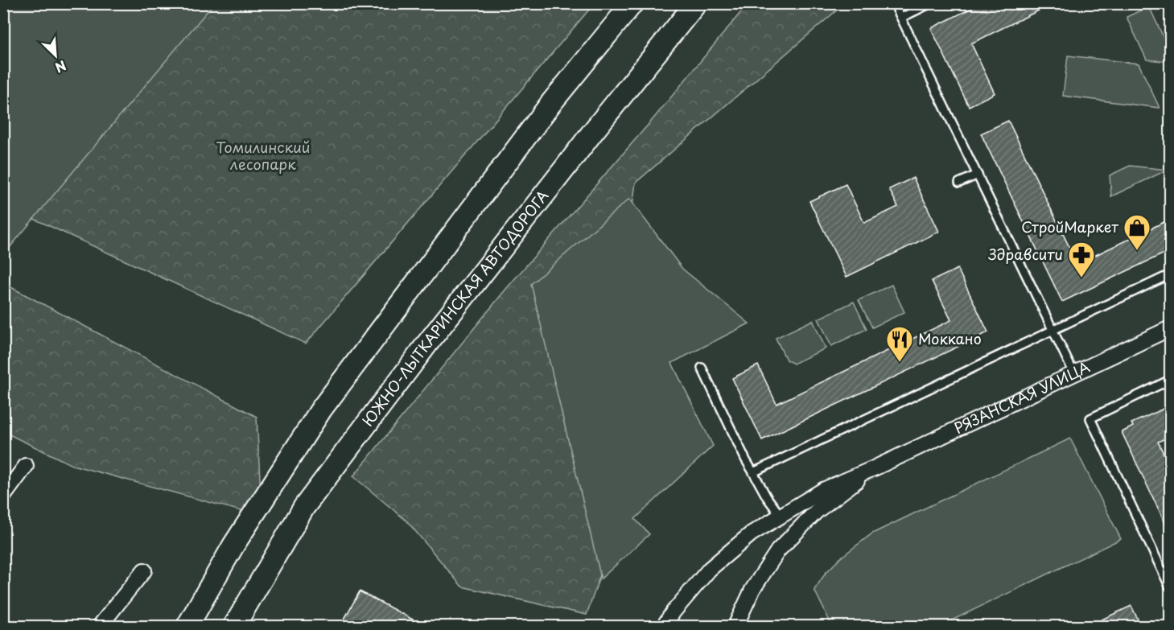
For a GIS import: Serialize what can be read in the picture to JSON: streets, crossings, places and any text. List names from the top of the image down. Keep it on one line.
{"streets":{"main road":["ЮЖНО-ЛЫТКАРИНСКАЯ АВТОДОРОГА"],"street":["РЯЗАНСКАЯ УЛИЦА"]},"parks":["Томилинский лесопарк"],"places":{"shop":["СтройМаркет"],"pharmacy":["Здравсити"],"restaurant":["Моккано"]},"north":"bottom right"}
